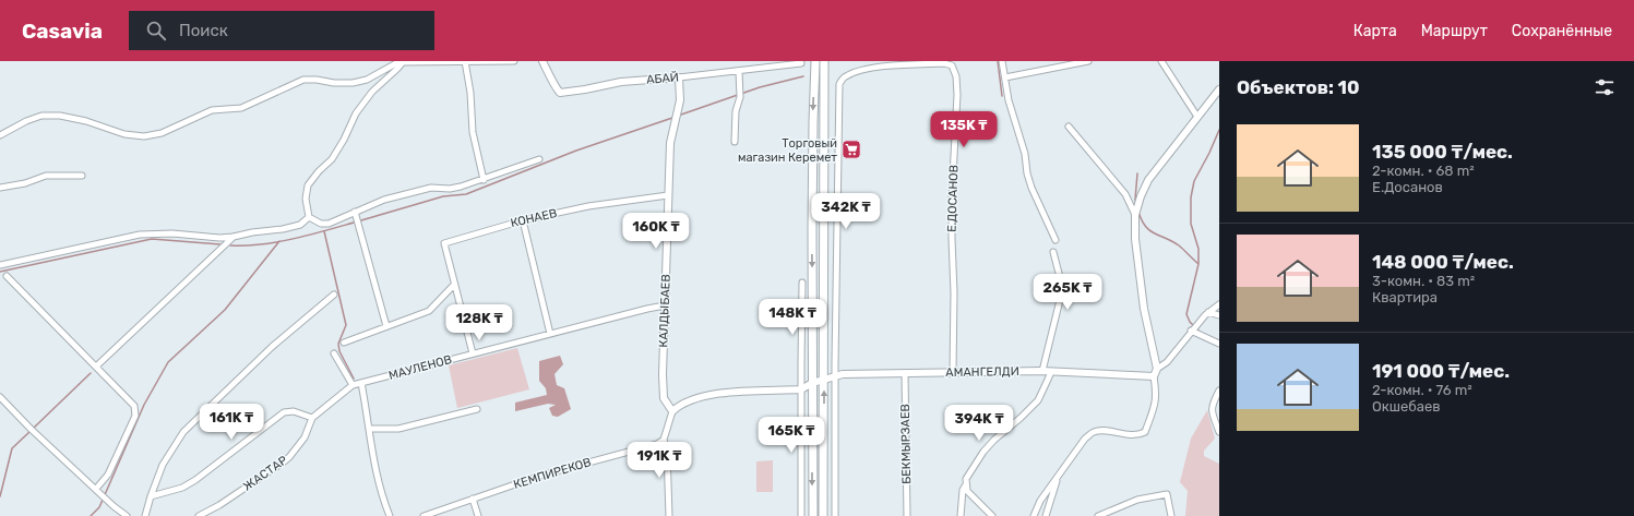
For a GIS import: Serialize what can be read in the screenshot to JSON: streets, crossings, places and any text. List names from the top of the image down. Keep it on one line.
{"streets":{"main road":["АБАЙ","КАЛДЫБАЕВ","АМАНГЕЛДИ"],"street":["Е.ДОСАНОВ","КОНАЕВ","МАУЛЕНОВ","БЕКМЫРЗАЕВ","ЖАСТАР","КЕМПИРЕКОВ"]},"crossings":[["АБАЙ","КАЛДЫБАЕВ"],["Е.ДОСАНОВ","АМАНГЕЛДИ"],["КОНАЕВ","КАЛДЫБАЕВ"],["КОНАЕВ","МАУЛЕНОВ"],["КАЛДЫБАЕВ","МАУЛЕНОВ"],["МАУЛЕНОВ","ЖАСТАР"],["АМАНГЕЛДИ","БЕКМЫРЗАЕВ"]],"places":{"supermarket":["Торговый магазин Керемет"]},"page":{"header":"Casavia","search":"Поиск","nav":["Карта","Маршрут","Сохранённые"],"heading":"Объектов: 10","price":["135K ₸","342K ₸","160K ₸","265K ₸","148K ₸","128K ₸","161K ₸","394K ₸","165K ₸","191K ₸"],"list":[{"name":"135 000 ₸/мес.","note":"2-комн. · 68 m² · Е.Досанов"},{"name":"148 000 ₸/мес.","note":"3-комн. · 83 m² · Квартира"},{"name":"191 000 ₸/мес.","note":"2-комн. · 76 m² · Окшебаев"}]}}
